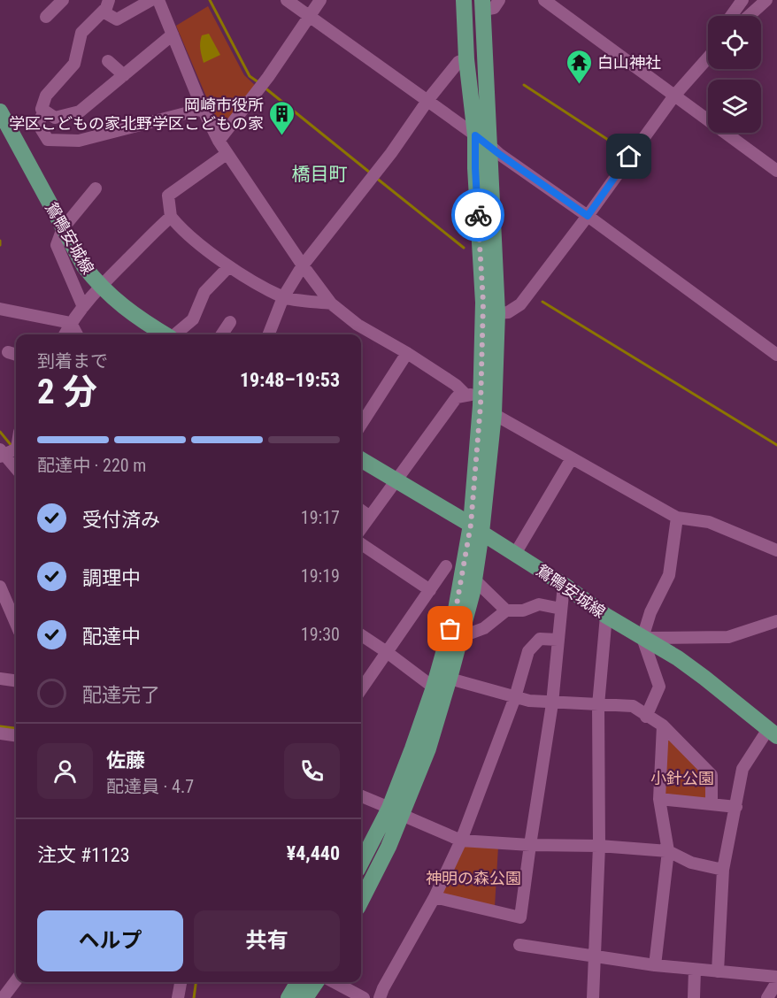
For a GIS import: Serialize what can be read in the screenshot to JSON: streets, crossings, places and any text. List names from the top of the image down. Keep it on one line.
{"streets":{"main road":["鴛鴨安城線"]},"districts":["橋目町"],"parks":["小針公園","神明の森公園"],"places":{"temple":["白山神社"],"building":["岡崎市役所 学区こどもの家北野学区こどもの家"]},"page":{"heading":["2 分","到着まで","19:48–19:53"],"panel":["佐藤","配達員 · 4.7","注文 #1123","¥4,440"],"bar":"配達中 · 220 m","list":[["受付済み","19:17"],["調理中","19:19"],["配達中","19:30"],"配達完了"],"buttons":["ヘルプ","共有"]}}
